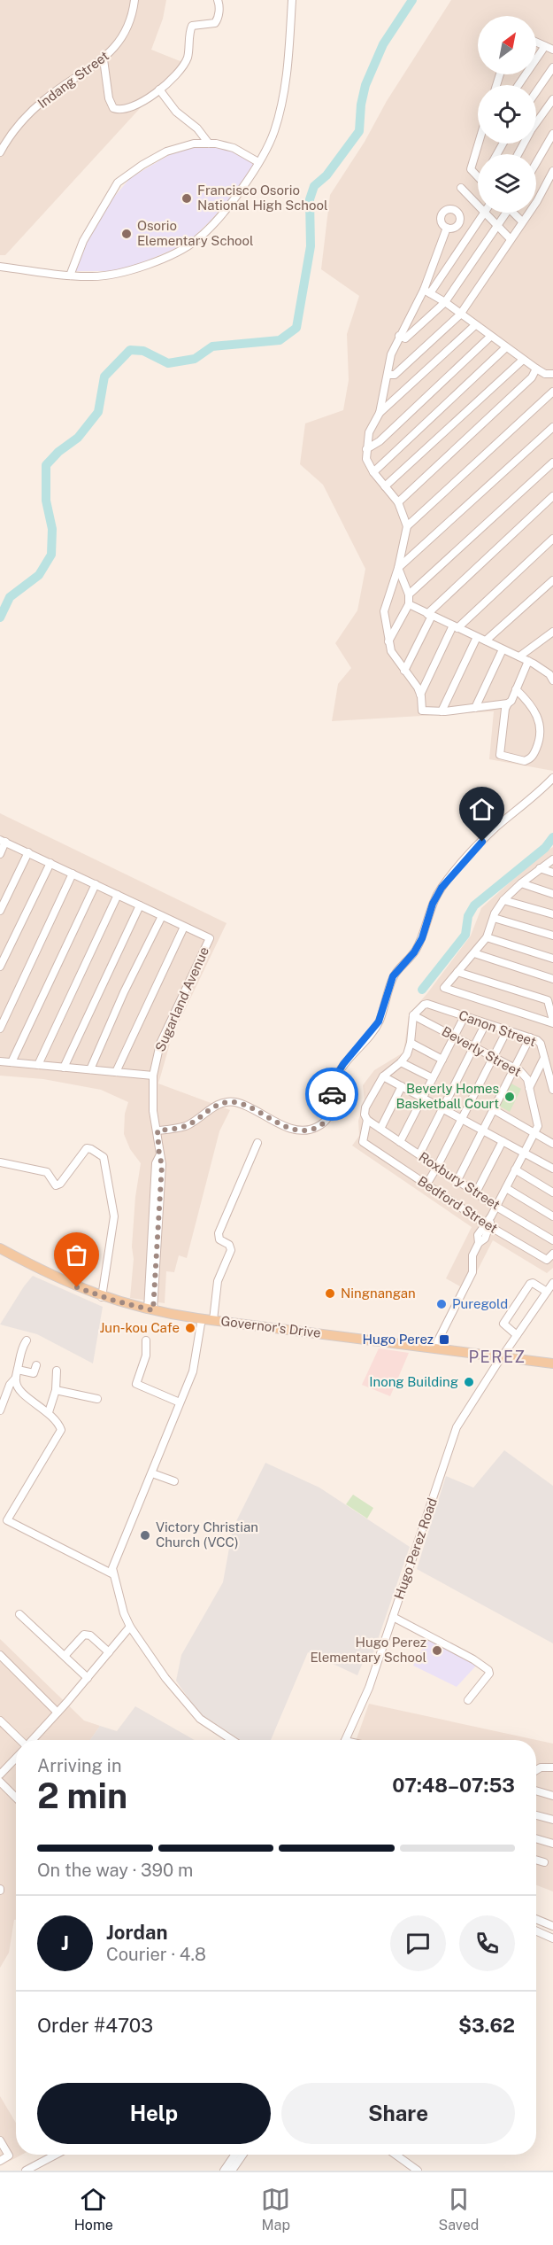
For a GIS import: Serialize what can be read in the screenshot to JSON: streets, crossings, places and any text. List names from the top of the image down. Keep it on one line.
{"streets":{"main road":["Governor's Drive"],"street":["Indang Street","Sugarland Avenue","Canon Street","Beverly Street","Roxbury Street","Bedford Street","Hugo Perez Road"]},"crossings":[["Sugarland Avenue","Governor's Drive"],["Canon Street","Beverly Street"],["Beverly Street","Roxbury Street"],["Beverly Street","Bedford Street"],["Beverly Street","Governor's Drive"],["Roxbury Street","Bedford Street"],["Governor's Drive","Hugo Perez Road"]],"districts":["PEREZ"],"places":{"other":["Francisco Osorio National High School","Osorio Elementary School","Beverly Homes Basketball Court","Ningnangan","Puregold","Jun-kou Cafe","Inong Building","Victory Christian Church (VCC)","Hugo Perez Elementary School"],"transit":["Hugo Perez"]},"north":"top right","page":{"heading":["2 min","Arriving in","07:48–07:53"],"panel":["Jordan","Courier · 4.8","Order #4703","$3.62"],"bar":"On the way · 390 m","round":"J","buttons":["Help","Share"],"tabs":["Home","Map","Saved"]}}
